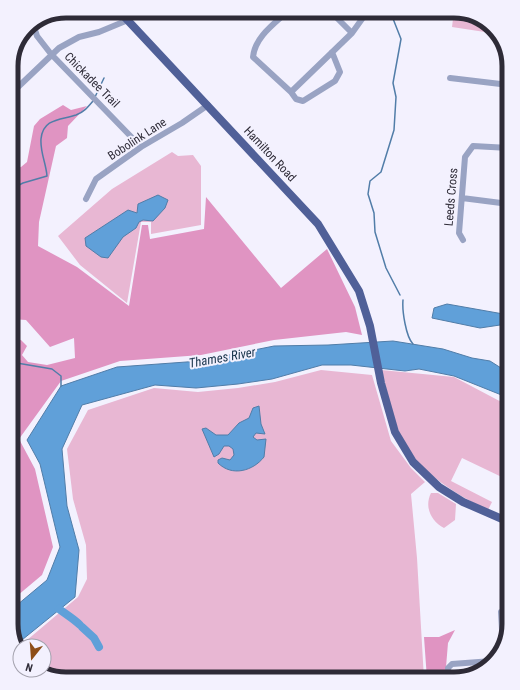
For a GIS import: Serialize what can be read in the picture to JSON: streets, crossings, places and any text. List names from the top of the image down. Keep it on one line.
{"streets":{"main road":["Hamilton Road"],"street":["Chickadee Trail","Bobolink Lane","Leeds Cross"]},"crossings":[["Chickadee Trail","Bobolink Lane"],["Bobolink Lane","Hamilton Road"]],"water":["Thames River"],"north":"bottom"}
